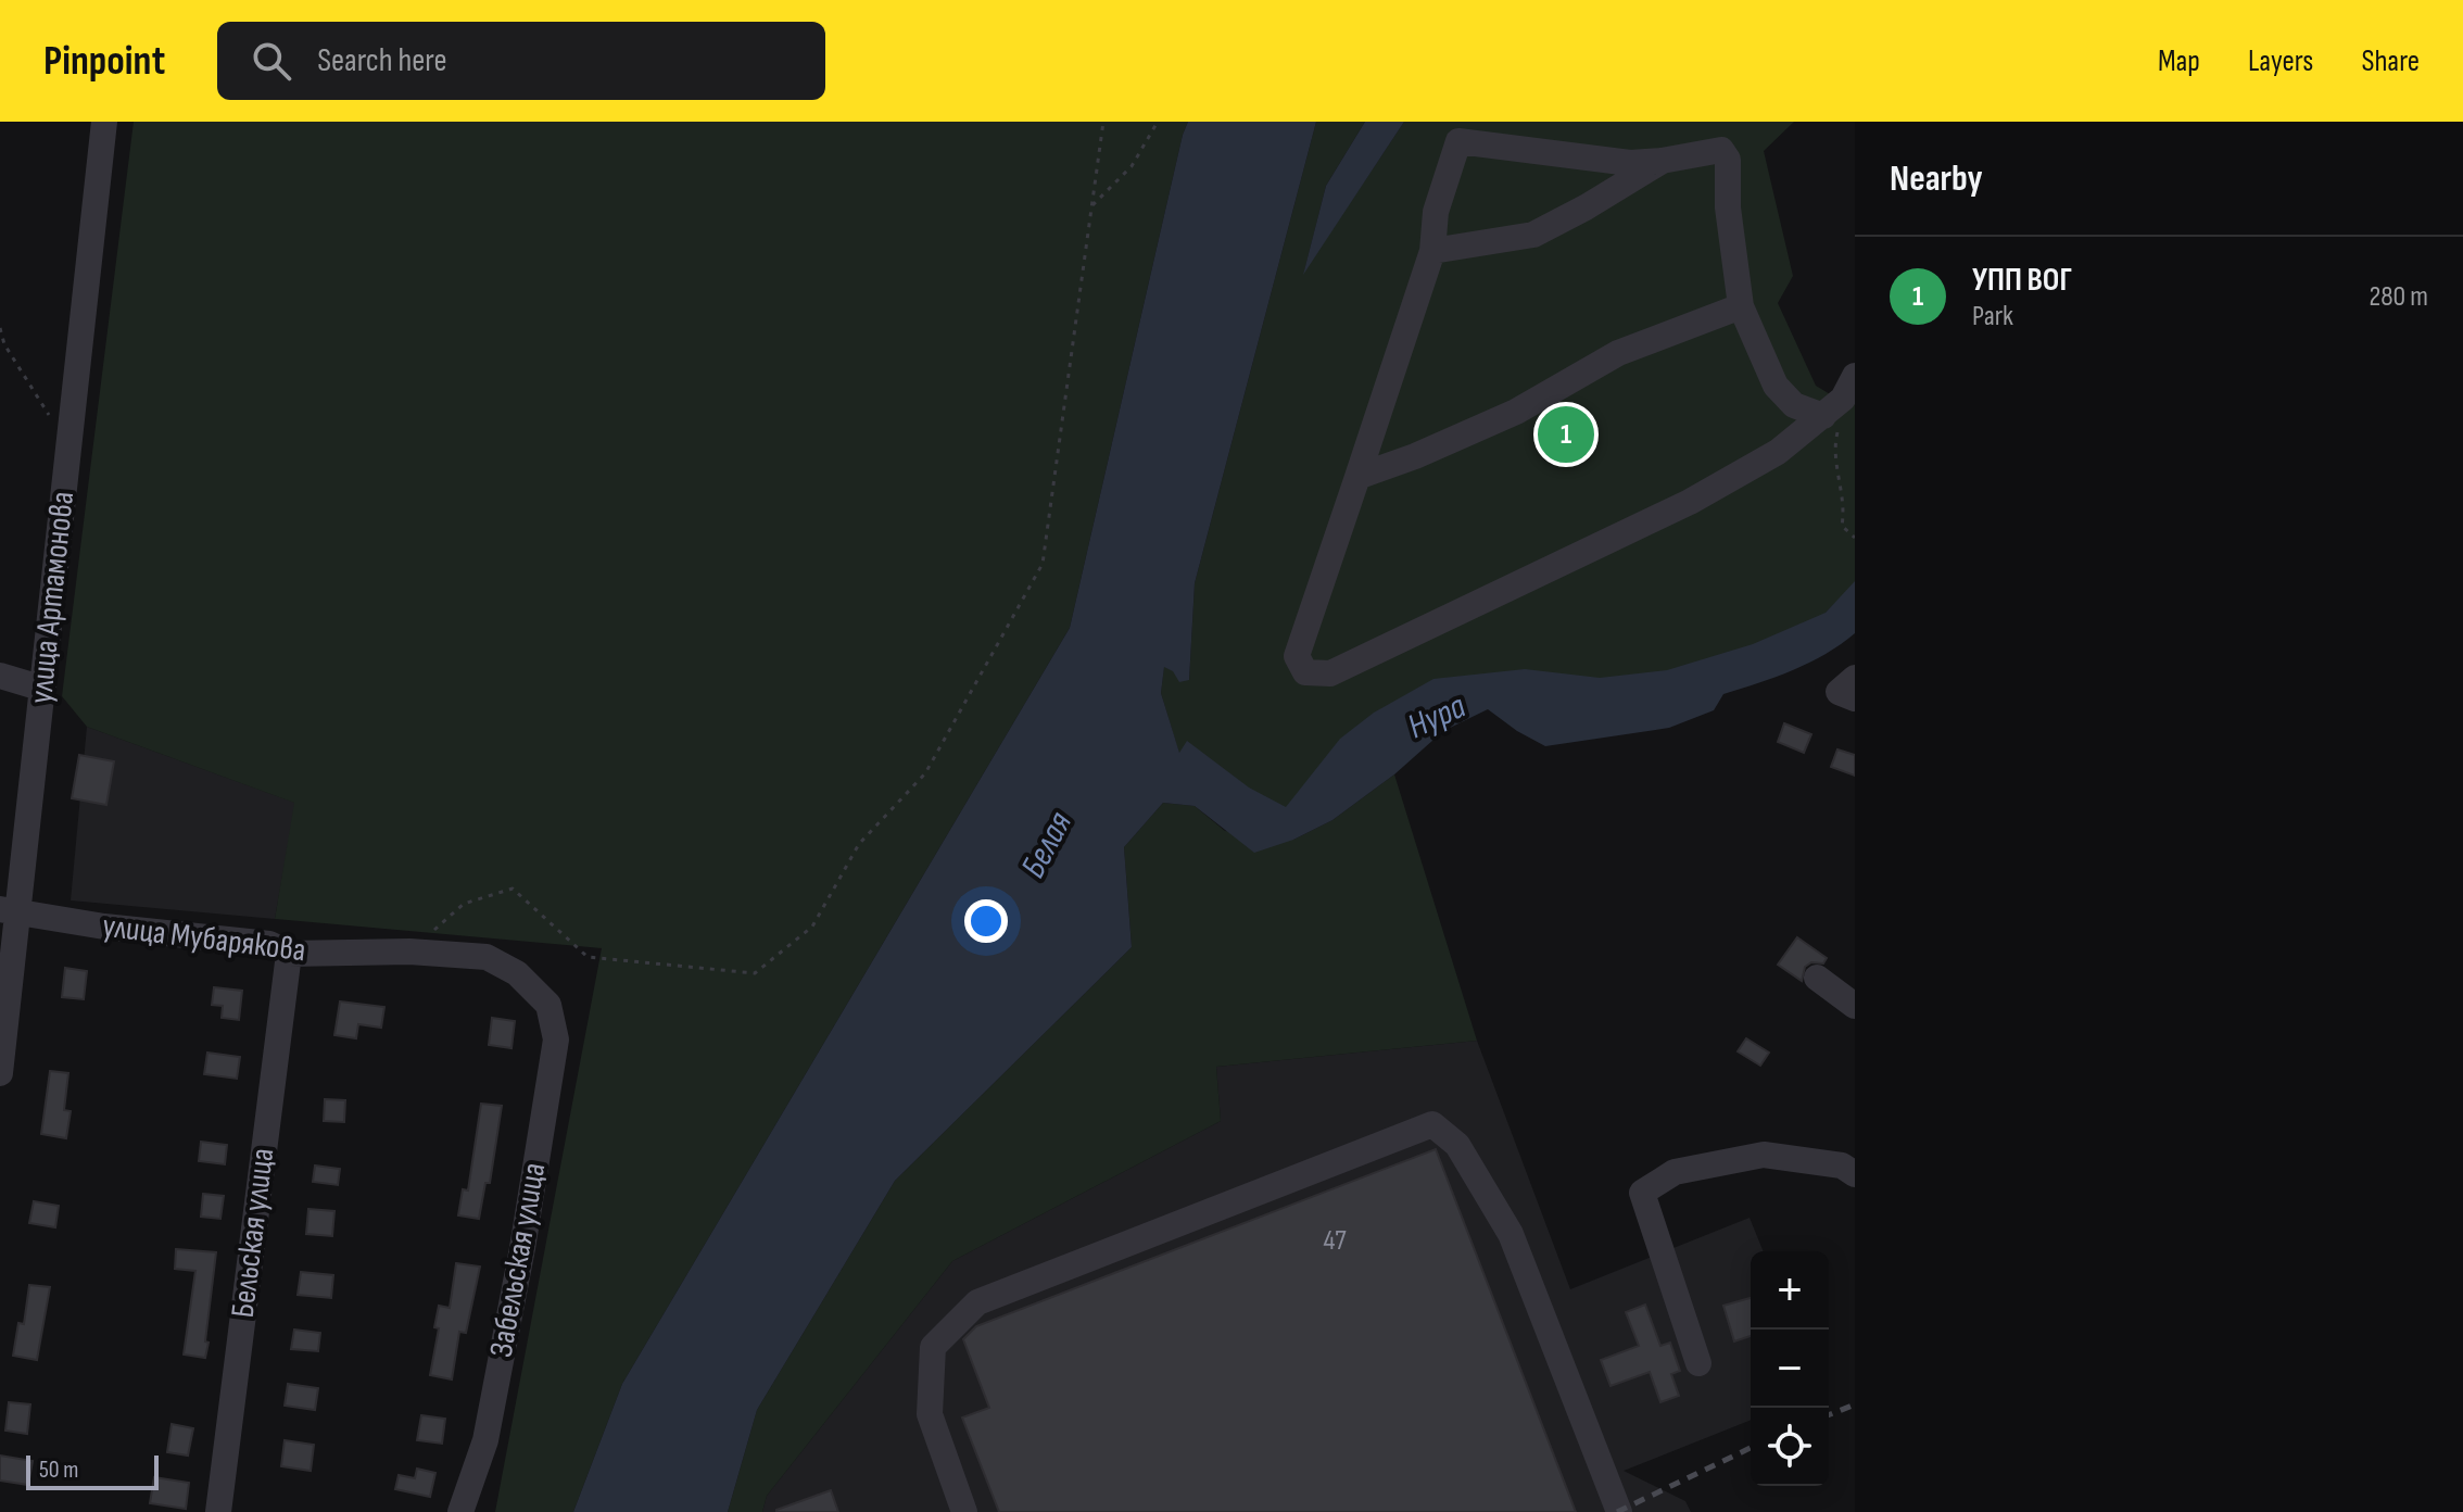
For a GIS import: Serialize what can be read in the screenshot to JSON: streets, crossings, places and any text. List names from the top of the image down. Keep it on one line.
{"streets":{"street":["улица Артамонова","улица Мубарякова","Бельская улица","Забельская улица"]},"crossings":[["улица Артамонова","улица Мубарякова"],["улица Мубарякова","Бельская улица"],["улица Мубарякова","Забельская улица"]],"water":["Нура","Белая"],"house_numbers":["47"],"scale_bar":"50 m","page":{"header":"Pinpoint","search":"Search here","nav":["Map","Layers","Share"],"heading":"Nearby","list":[{"mark":"1","name":"УПП ВОГ","note":"Park","value":"280 m"}],"pins":"1","map_buttons":["+","−"],"scale":"50 m"}}
